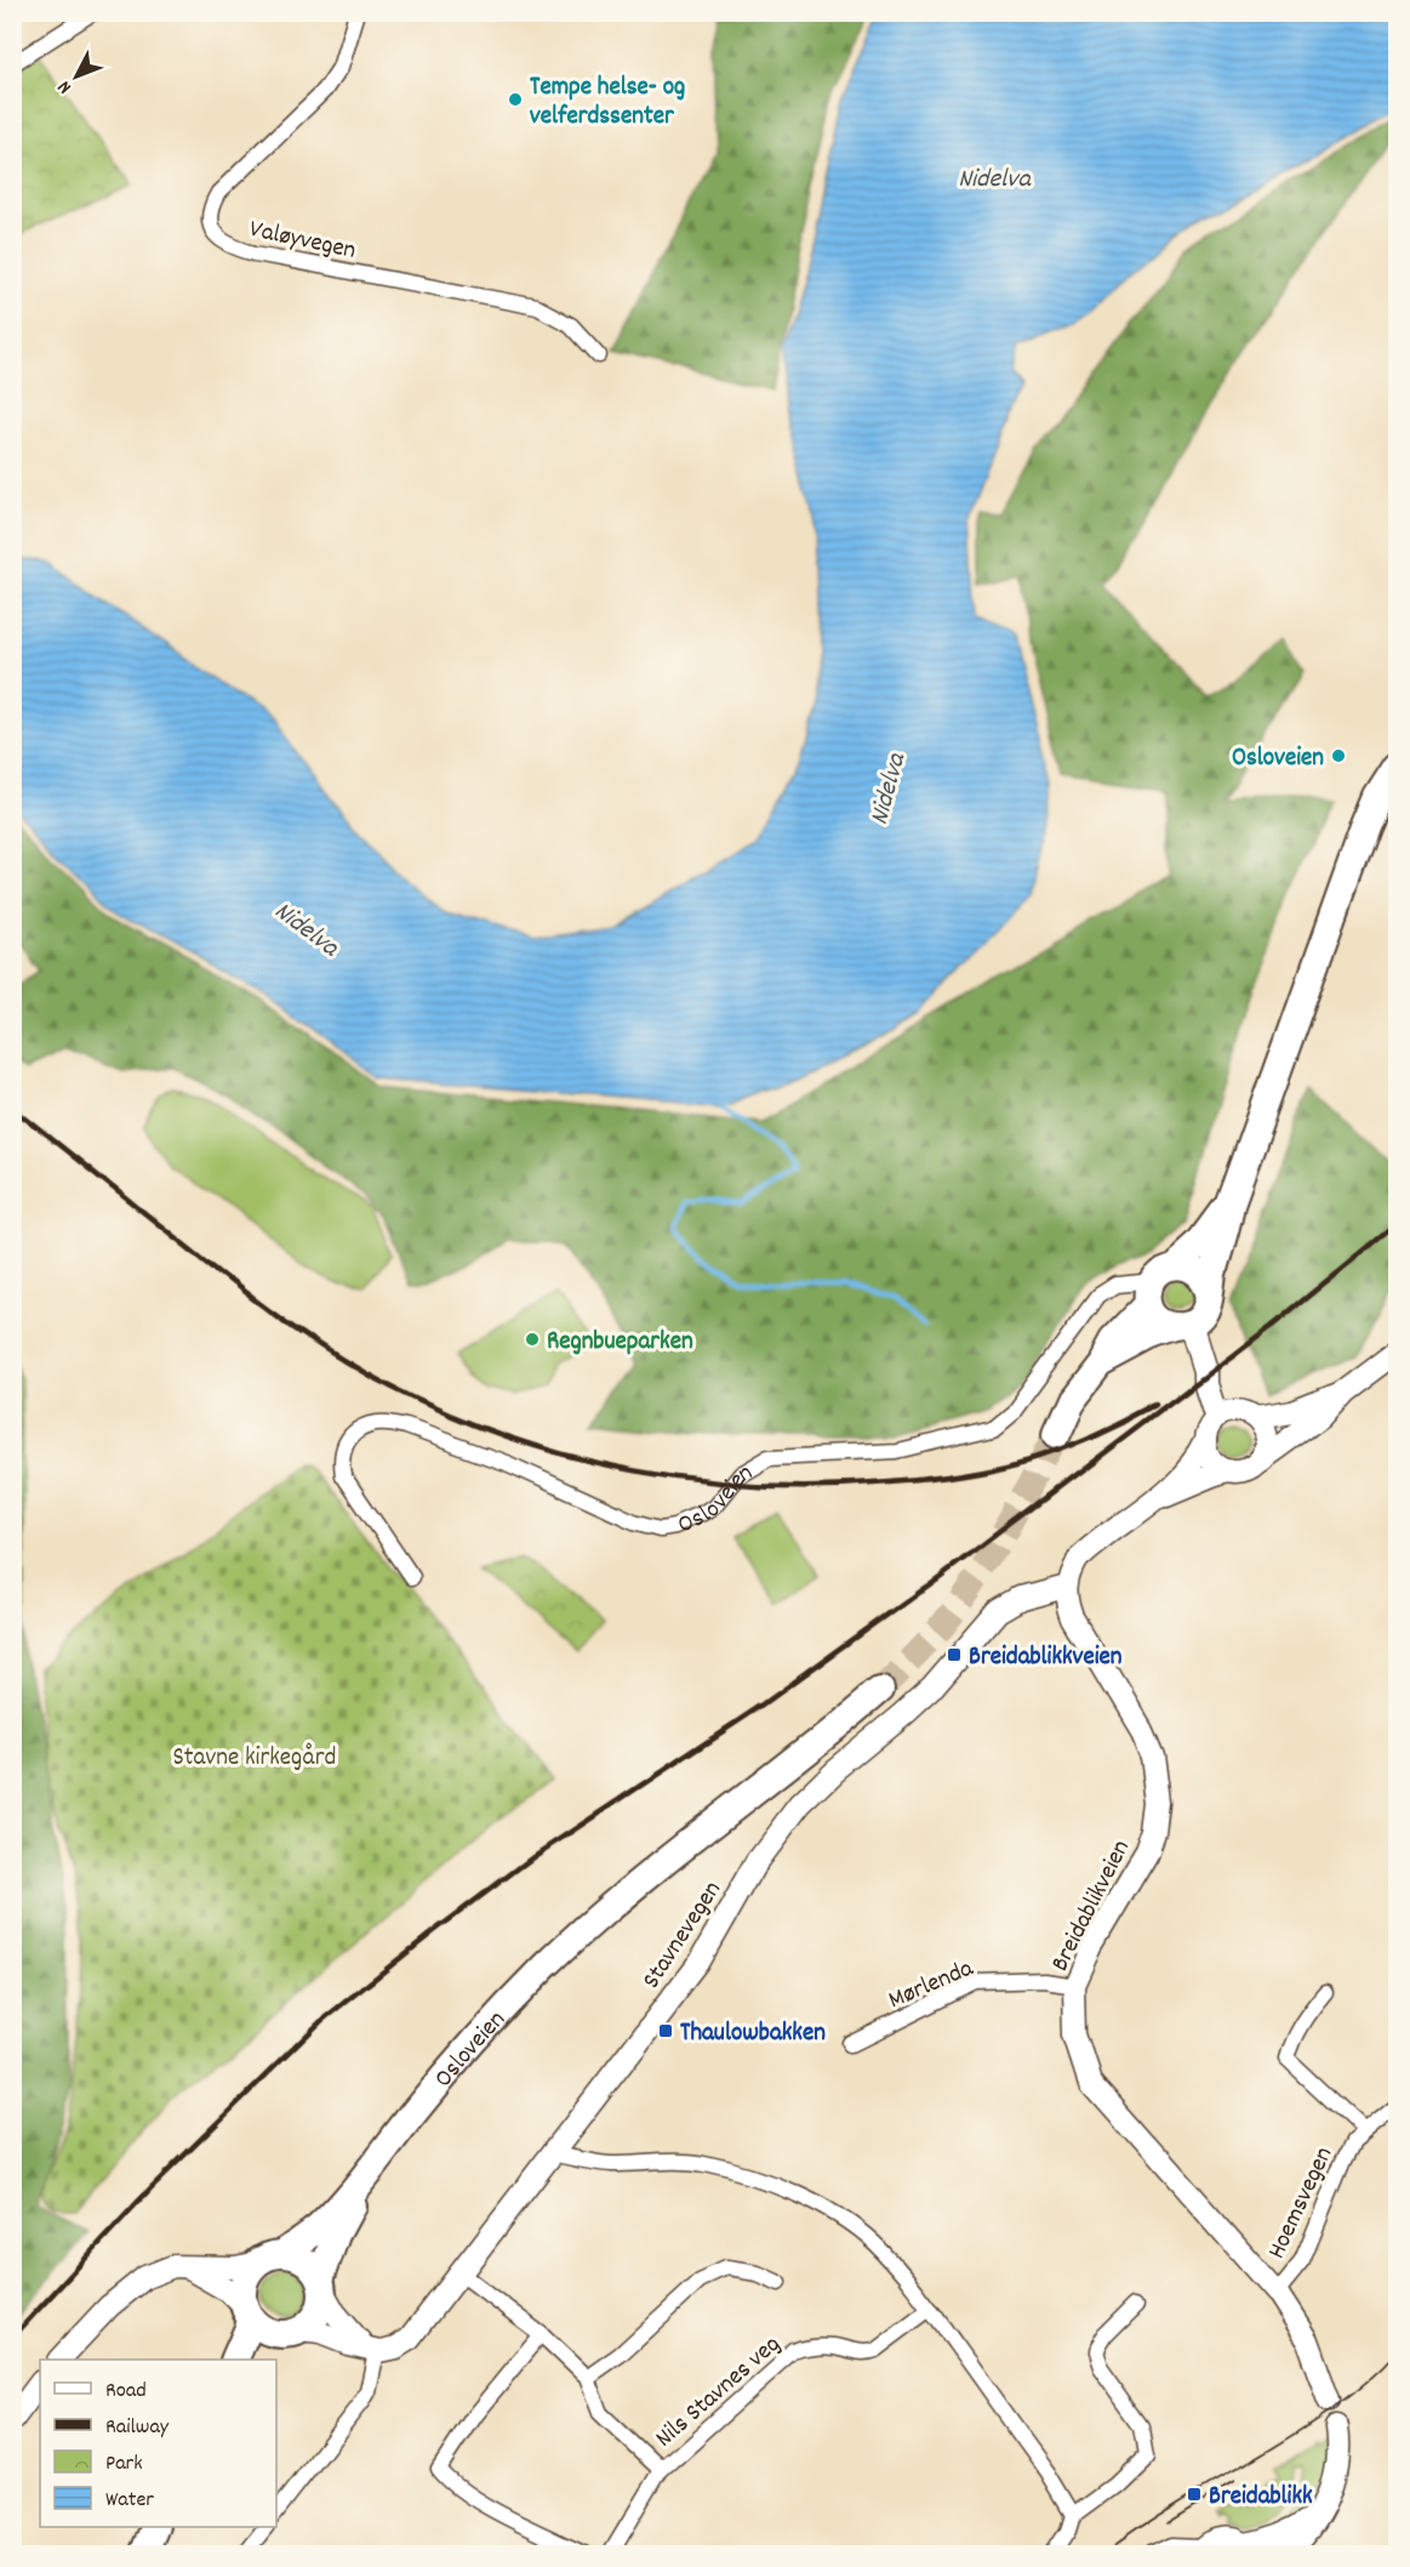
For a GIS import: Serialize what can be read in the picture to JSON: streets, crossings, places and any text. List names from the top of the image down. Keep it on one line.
{"streets":{"highway":["Osloveien"],"street":["Valøyvegen","Breidablikveien","Stavnevegen","Mørlenda","Hoemsvegen","Nils Stavnes veg"]},"crossings":[["Breidablikveien","Stavnevegen"],["Breidablikveien","Mørlenda"],["Breidablikveien","Hoemsvegen"]],"water":["Nidelva"],"parks":["Stavne kirkegård"],"places":{"other":["Tempe helse- og velferdssenter","Osloveien","Regnbueparken"],"transit":["Breidablikkveien","Thaulowbakken","Breidablikk"]},"legend":["Road","Railway","Park","Water"],"north":"bottom left"}
